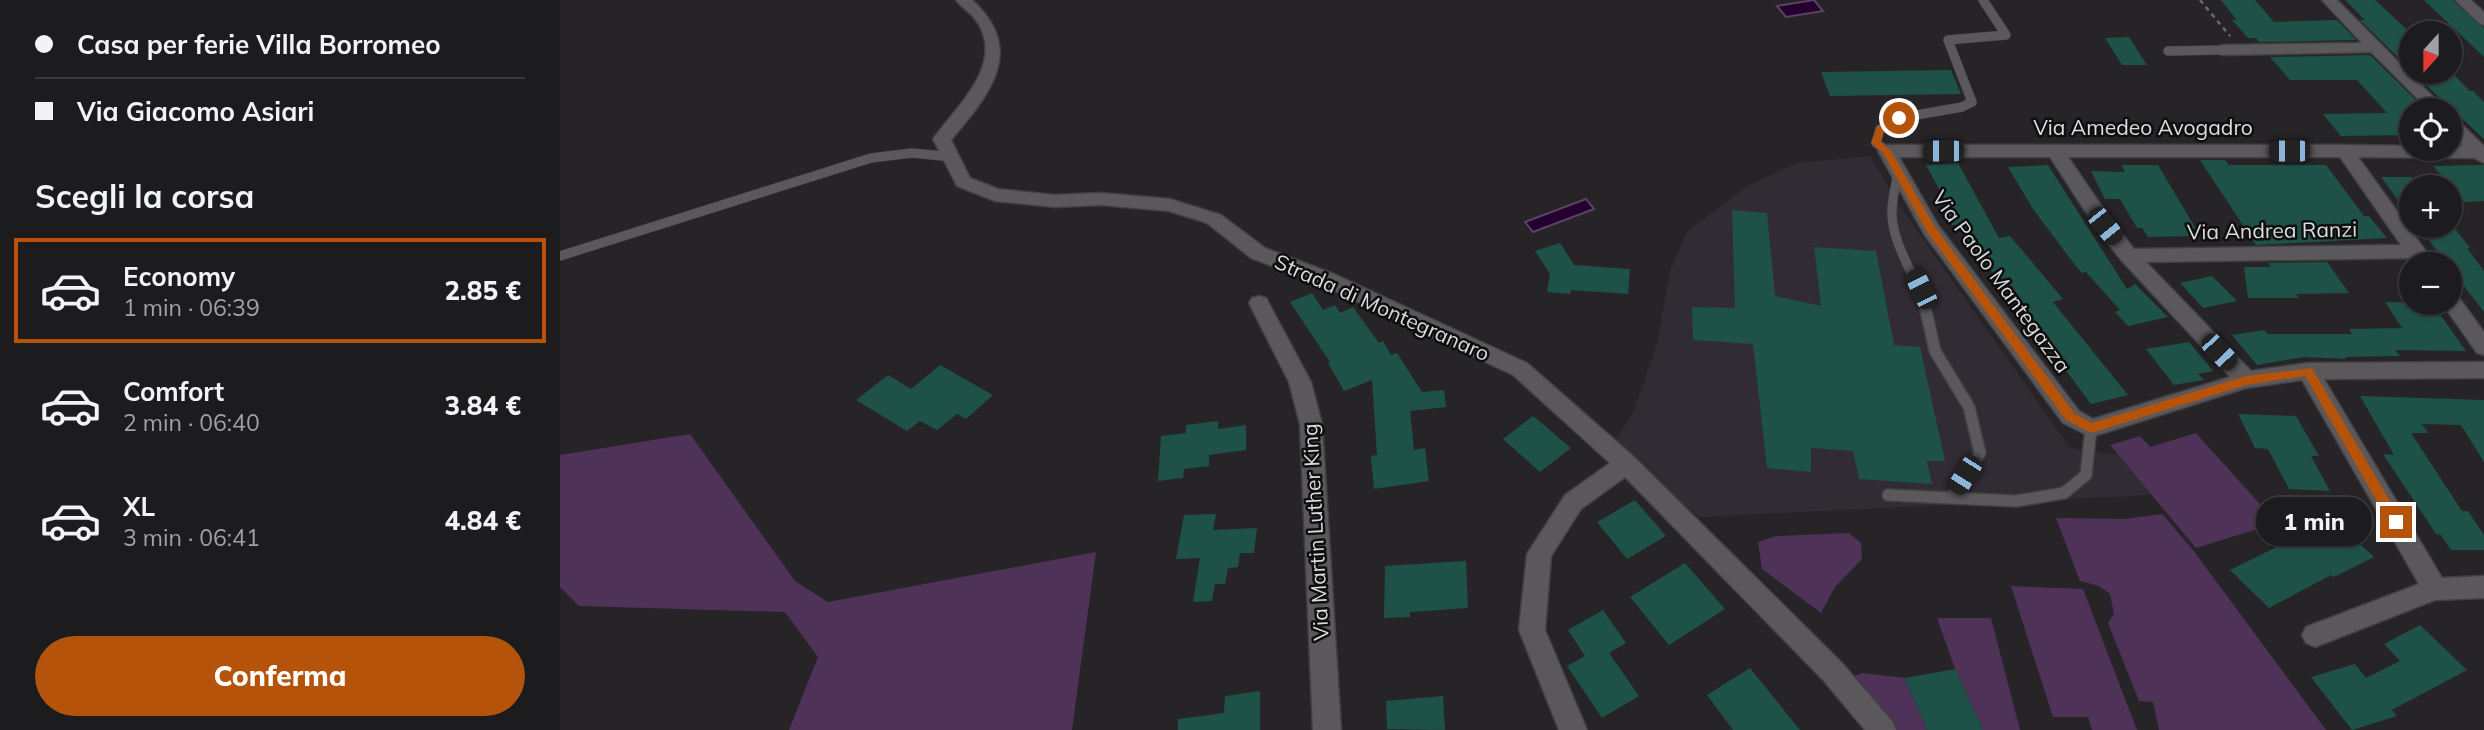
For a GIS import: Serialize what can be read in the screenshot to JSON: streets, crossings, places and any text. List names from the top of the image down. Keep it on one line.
{"streets":{"street":["Via Amedeo Avogadro","Via Andrea Ranzi","Via Paolo Mantegazza","Strada di Montegranaro","Via Martin Luther King"]},"crossings":[["Via Amedeo Avogadro","Via Paolo Mantegazza"]],"north":"bottom","page":{"banner":["Casa per ferie Villa Borromeo","Via Giacomo Asiari"],"map_buttons":["+","−"],"heading":"Scegli la corsa","list":[{"name":"Economy","note":"1 min · 06:39","value":"2.85 €"},{"name":"Comfort","note":"2 min · 06:40","value":"3.84 €"},{"name":"XL","note":"3 min · 06:41","value":"4.84 €"}],"bubble":"1 min","buttons":"Conferma"}}
